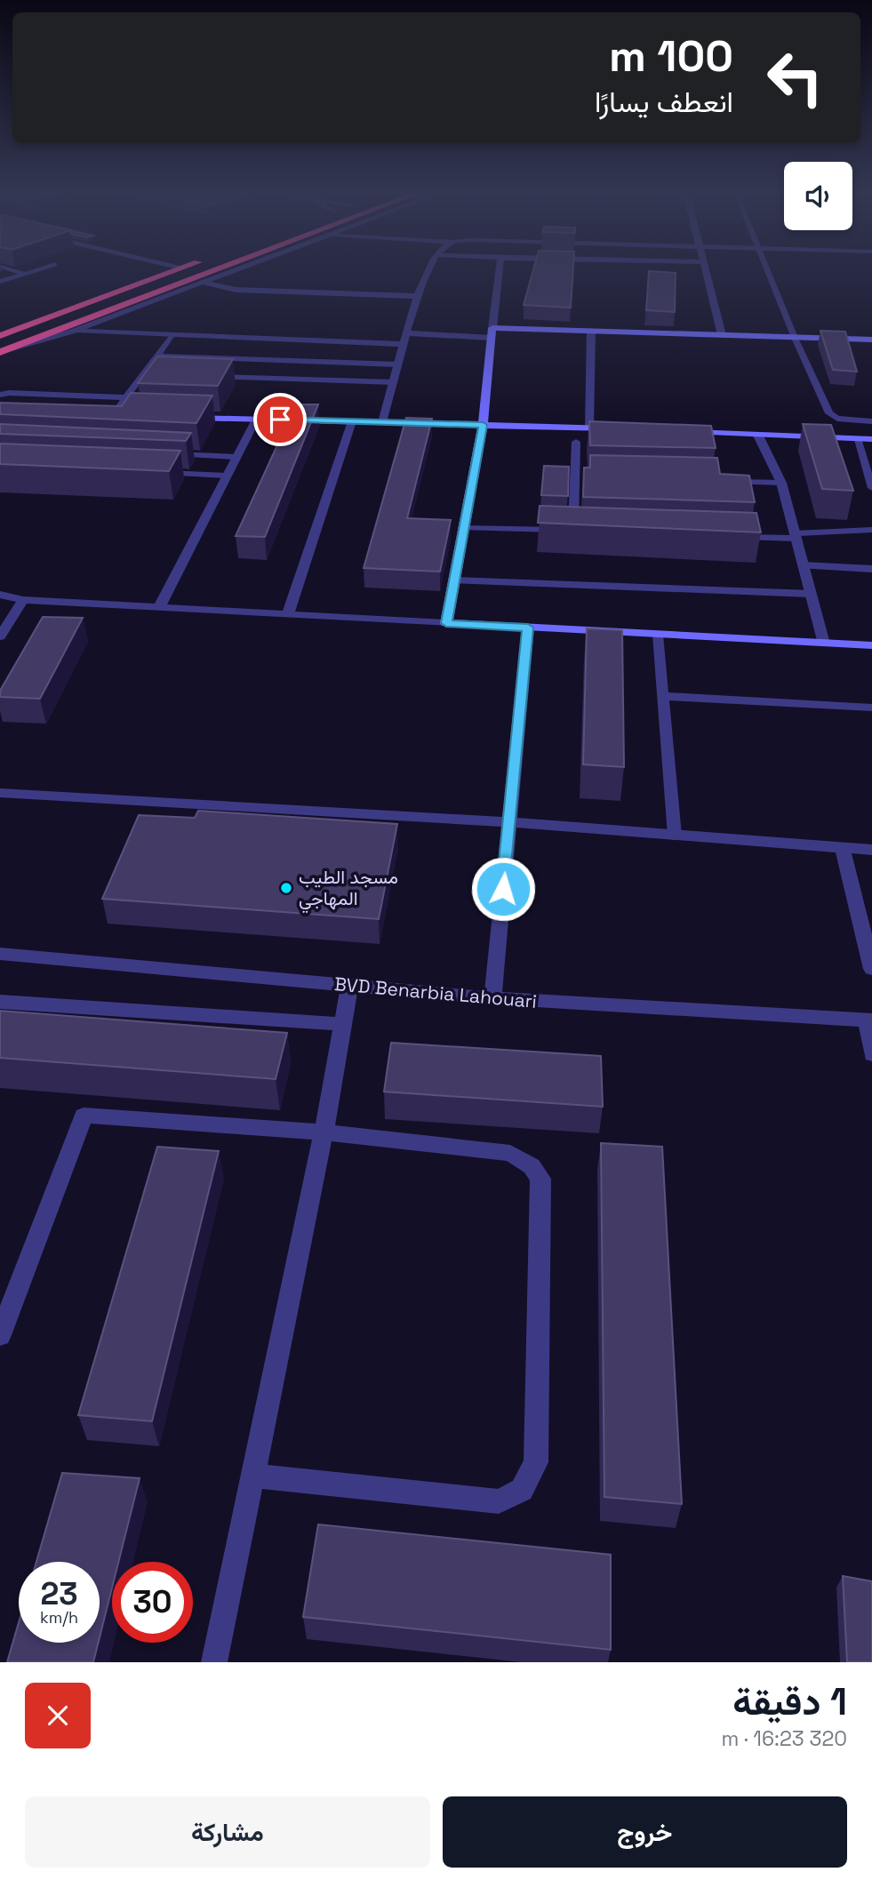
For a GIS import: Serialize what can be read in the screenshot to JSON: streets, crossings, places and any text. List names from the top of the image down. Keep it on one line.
{"streets":{"street":["BVD Benarbia Lahouari"]},"places":["مسجد الطيب المهاجي"],"page":{"turn":["100 m","انعطف يسارًا"],"speed":"23 km/h","limit":"30","heading":["1 دقيقة","320 m · 16:23"],"buttons":["خروج","مشاركة"]}}
